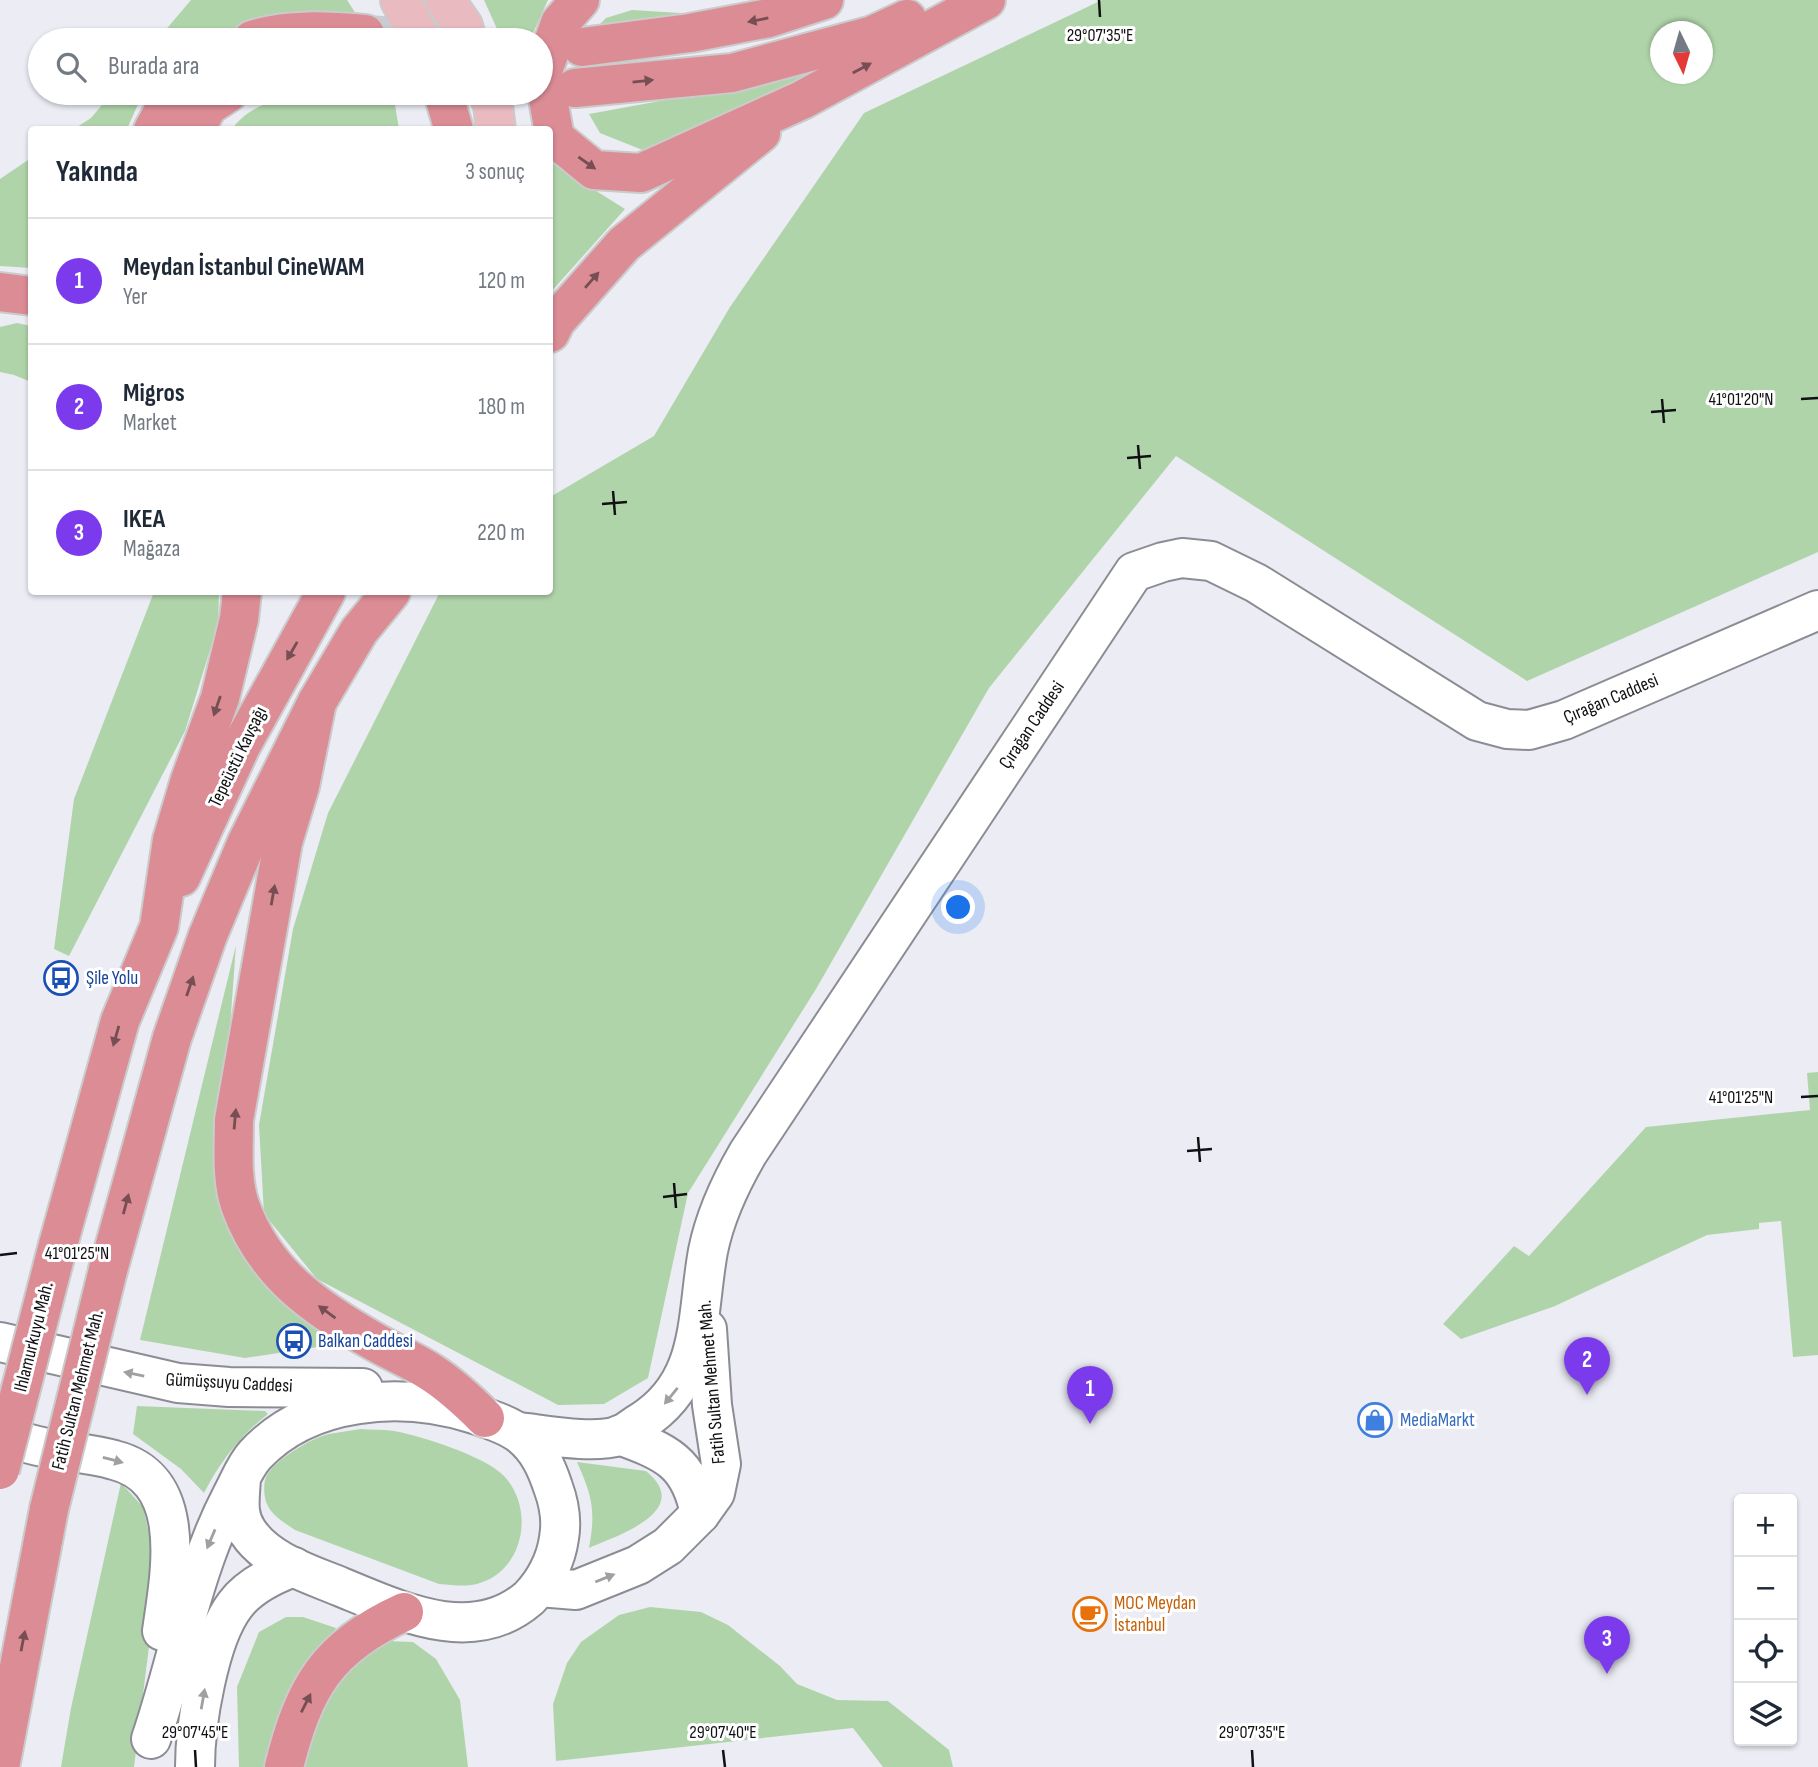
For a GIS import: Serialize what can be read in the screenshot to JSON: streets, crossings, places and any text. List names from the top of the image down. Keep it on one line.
{"streets":{"highway":["Tepeüstü Kavşağı","Ihlamurkuyu Mah.","Fatih Sultan Mehmet Mah."],"street":["Çırağan Caddesi","Gümüşsuyu Caddesi"]},"crossings":[["Çırağan Caddesi","Fatih Sultan Mehmet Mah."],["Tepeüstü Kavşağı","Ihlamurkuyu Mah."]],"one_way":["Ihlamurkuyu Mah.","Gümüşsuyu Caddesi"],"places":{"bus stop":["Şile Yolu","Balkan Caddesi"],"shop":["MediaMarkt"],"cafe":["MOC Meydan İstanbul"]},"north":"bottom","page":{"search":"Burada ara","heading":["Yakında","3 sonuç"],"list":[{"mark":"1","name":"Meydan İstanbul CineWAM","note":"Yer","value":"120 m"},{"mark":"2","name":"Migros","note":"Market","value":"180 m"},{"mark":"3","name":"IKEA","note":"Mağaza","value":"220 m"}],"pins":["2","1","3"],"map_buttons":["+","−"]},"coordinates":["29°07'35\"E","41°01'20\"N","41°01'25\"N","29°07'45\"E","29°07'40\"E"]}
